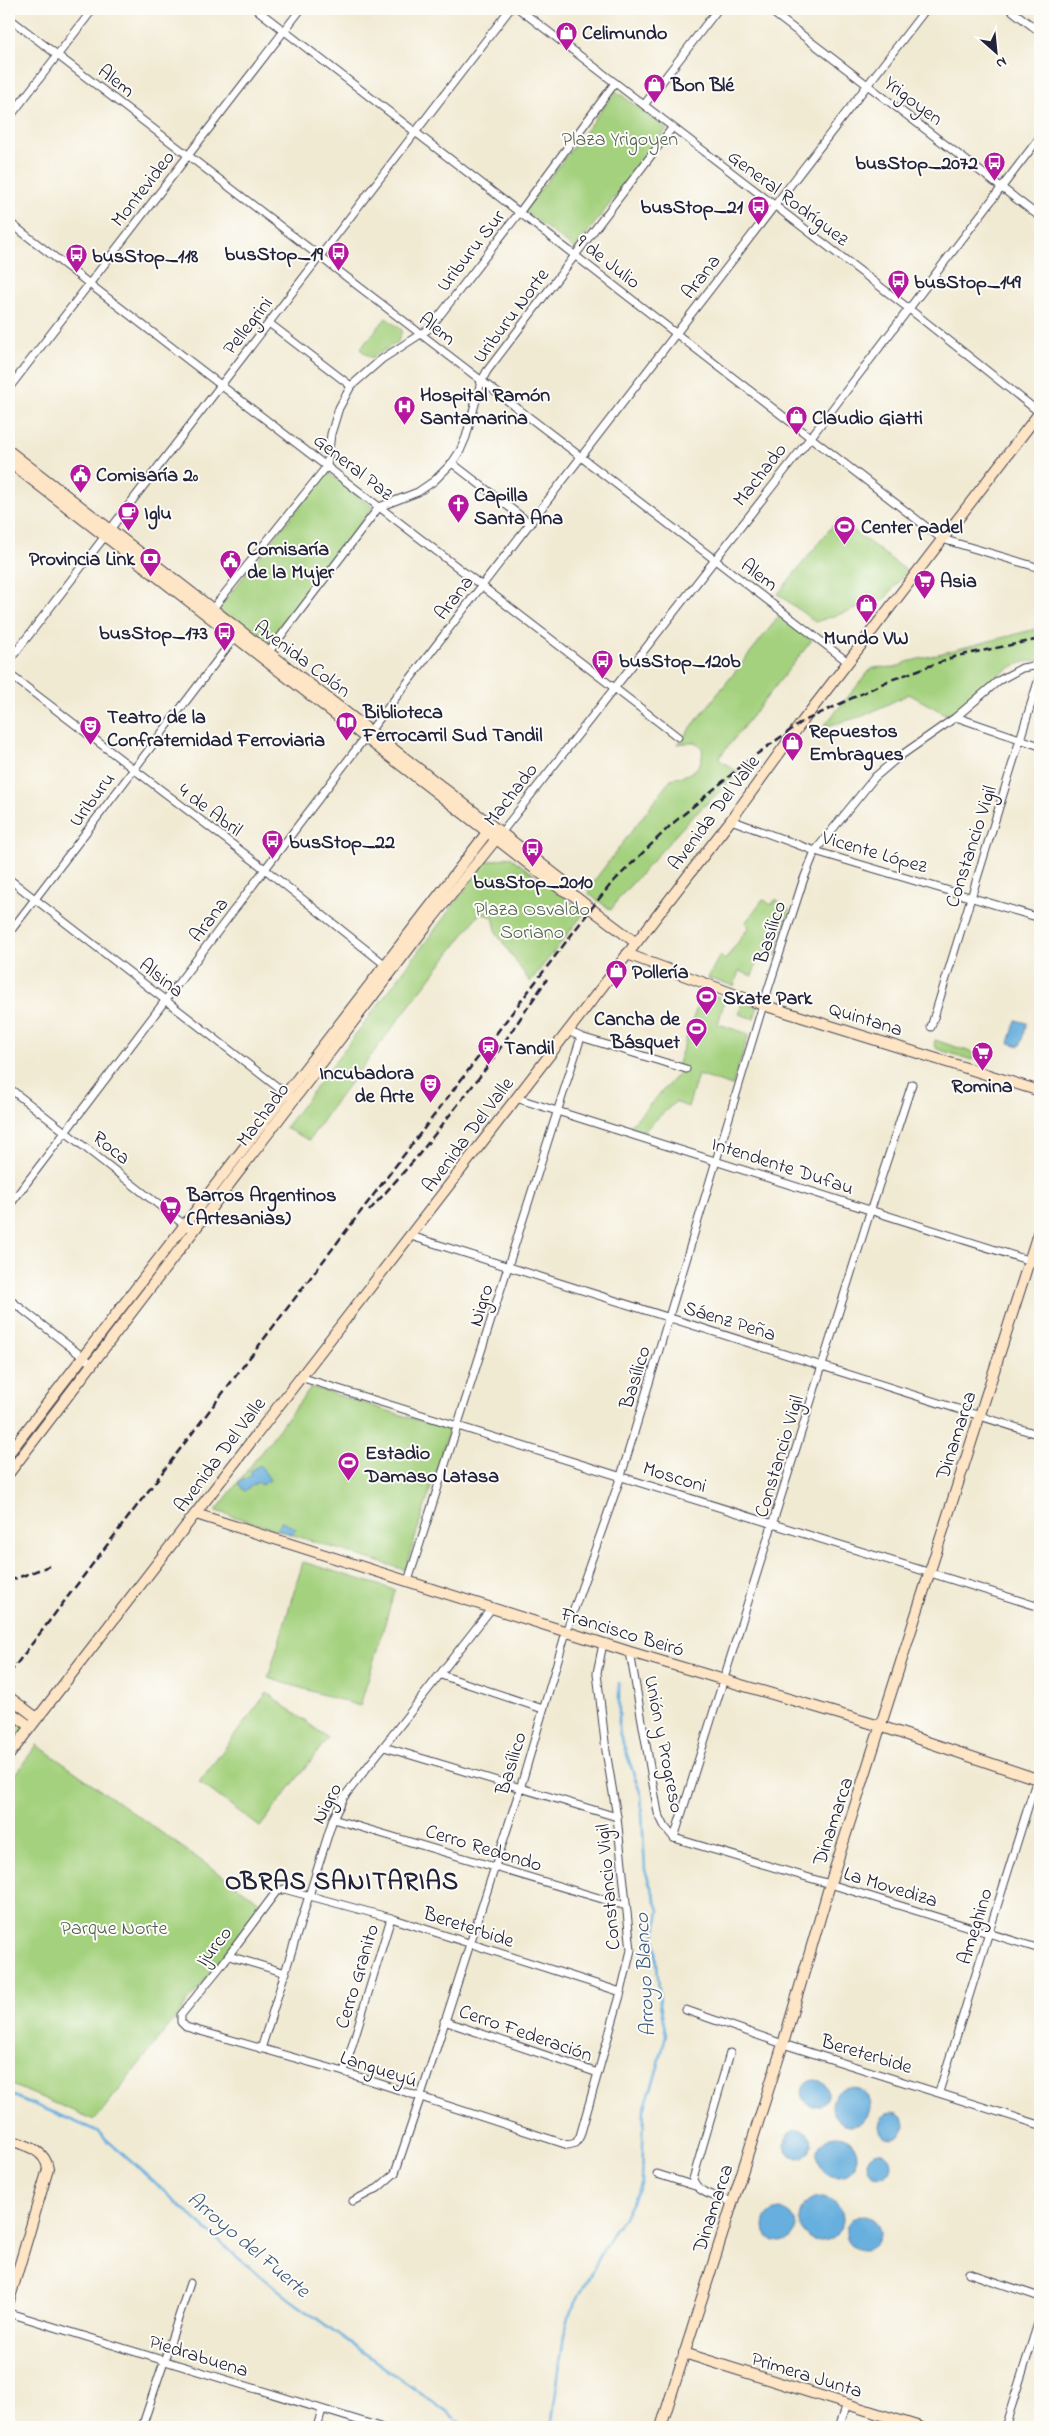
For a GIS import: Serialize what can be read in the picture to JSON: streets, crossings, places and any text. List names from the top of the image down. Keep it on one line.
{"streets":{"street":["Alem","Yrigoyen","Montevideo","General Rodríguez","Uriburu Sur","9 de Julio","Arana","Uriburu Norte","Pellegrini","General Paz","Machado","Avenida Colón","Uriburu","4 de Abril","Avenida Del Valle","Constancio Vigil","Vicente López","Basílico","Alsina","Quintana","Roca","Intendente Dufau","Nigro","Sáenz Peña","Dinamarca","Mosconi","Francisco Beiró","Unión y Progreso","Cerro Redondo","La Movediza","Bereterbide","Ameghino","Ijurco","Cerro Granito","Cerro Federación","Langueyú","Piedrabuena","Primera Junta"]},"crossings":[["Alem","Montevideo"],["Alem","Uriburu Sur"],["Alem","Arana"],["Alem","Uriburu Norte"],["Alem","Pellegrini"],["Alem","General Paz"],["Alem","Machado"],["Alem","Avenida Del Valle"],["Yrigoyen","Arana"],["Yrigoyen","Machado"],["Montevideo","9 de Julio"],["Montevideo","General Paz"],["General Rodríguez","Uriburu Sur"],["General Rodríguez","Arana"],["General Rodríguez","Uriburu Norte"],["General Rodríguez","Machado"],["General Rodríguez","Avenida Del Valle"],["Uriburu Sur","9 de Julio"],["Uriburu Sur","Uriburu Norte"],["Uriburu Sur","General Paz"],["Uriburu Sur","Avenida Colón"],["9 de Julio","Arana"],["9 de Julio","Uriburu Norte"],["9 de Julio","Pellegrini"],["9 de Julio","Machado"],["9 de Julio","Avenida Del Valle"],["Arana","General Paz"],["Arana","Avenida Colón"],["Arana","4 de Abril"],["Arana","Alsina"],["Arana","Roca"],["Uriburu Norte","General Paz"],["Pellegrini","General Paz"],["Pellegrini","Avenida Colón"],["General Paz","Machado"],["Machado","Avenida Colón"],["Machado","4 de Abril"],["Machado","Alsina"],["Machado","Roca"],["Avenida Colón","Uriburu"],["Avenida Colón","Avenida Del Valle"],["Uriburu","4 de Abril"],["Uriburu","Alsina"],["Avenida Del Valle","Vicente López"],["Avenida Del Valle","Quintana"],["Avenida Del Valle","Intendente Dufau"],["Avenida Del Valle","Sáenz Peña"],["Avenida Del Valle","Mosconi"],["Avenida Del Valle","Francisco Beiró"],["Constancio Vigil","Vicente López"],["Constancio Vigil","Intendente Dufau"],["Constancio Vigil","Sáenz Peña"],["Constancio Vigil","Mosconi"],["Constancio Vigil","Francisco Beiró"],["Constancio Vigil","Unión y Progreso"],["Constancio Vigil","Cerro Redondo"],["Constancio Vigil","La Movediza"],["Constancio Vigil","Bereterbide"],["Constancio Vigil","Cerro Federación"],["Constancio Vigil","Langueyú"],["Vicente López","Basílico"],["Basílico","Quintana"],["Basílico","Intendente Dufau"],["Basílico","Sáenz Peña"],["Basílico","Mosconi"],["Basílico","Francisco Beiró"],["Basílico","Cerro Redondo"],["Basílico","Bereterbide"],["Basílico","Cerro Federación"],["Basílico","Langueyú"],["Intendente Dufau","Nigro"],["Intendente Dufau","Dinamarca"],["Nigro","Sáenz Peña"],["Nigro","Mosconi"],["Nigro","Francisco Beiró"],["Nigro","Cerro Redondo"],["Nigro","Bereterbide"],["Nigro","Langueyú"],["Sáenz Peña","Dinamarca"],["Dinamarca","Mosconi"],["Dinamarca","Francisco Beiró"],["Dinamarca","La Movediza"],["Dinamarca","Bereterbide"],["Dinamarca","Primera Junta"],["Francisco Beiró","Unión y Progreso"],["Francisco Beiró","Ameghino"],["Unión y Progreso","La Movediza"],["La Movediza","Ameghino"],["Bereterbide","Ameghino"],["Bereterbide","Ijurco"],["Bereterbide","Cerro Granito"],["Ijurco","Langueyú"],["Cerro Granito","Langueyú"]],"districts":["OBRAS SANITARIAS"],"water":["Arroyo Blanco","Arroyo del Fuerte"],"parks":["Plaza Yrigoyen","Plaza Osvaldo Soriano","Parque Norte"],"places":{"shop":["Celimundo","Bon Blé","Claudio Giatti","Mundo VW","Repuestos Embragues","Pollería"],"bus stop":["busStop_2072","busStop_21","busStop_19","busStop_118","busStop_149","busStop_173","busStop_120b","busStop_22","busStop_2010"],"hospital":["Hospital Ramón Santamarina"],"public building":["Comisaría 2º","Comisaría de la Mujer"],"church":["Capilla Santa Ana"],"cafe":["Iglu"],"sports":["Center padel","Skate Park","Cancha de Básquet","Estadio Damaso Latasa"],"bank":["Provincia Link"],"supermarket":["Asia","Romina","Barros Argentinos (Artesanias)"],"library":["Biblioteca Ferrocarril Sud Tandil"],"theatre":["Teatro de la Confraternidad Ferroviaria","Incubadora de Arte"],"station":["Tandil"]},"north":"bottom right"}
